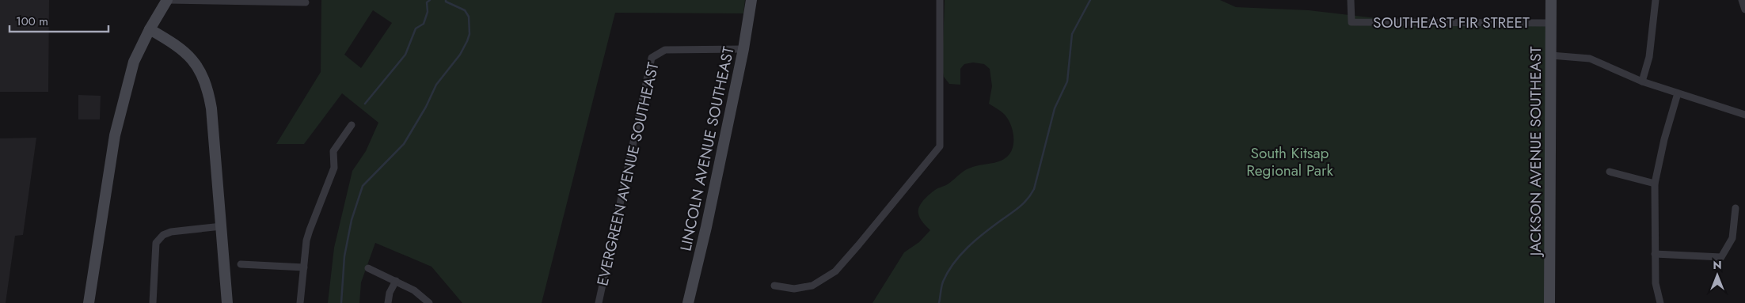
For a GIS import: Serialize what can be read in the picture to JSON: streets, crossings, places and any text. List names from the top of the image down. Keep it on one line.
{"streets":{"street":["SOUTHEAST FIR STREET","LINCOLN AVENUE SOUTHEAST","JACKSON AVENUE SOUTHEAST","EVERGREEN AVENUE SOUTHEAST"]},"crossings":[["SOUTHEAST FIR STREET","JACKSON AVENUE SOUTHEAST"],["LINCOLN AVENUE SOUTHEAST","EVERGREEN AVENUE SOUTHEAST"]],"parks":["South Kitsap Regional Park"],"scale_bar":"100 m","north":"top"}
